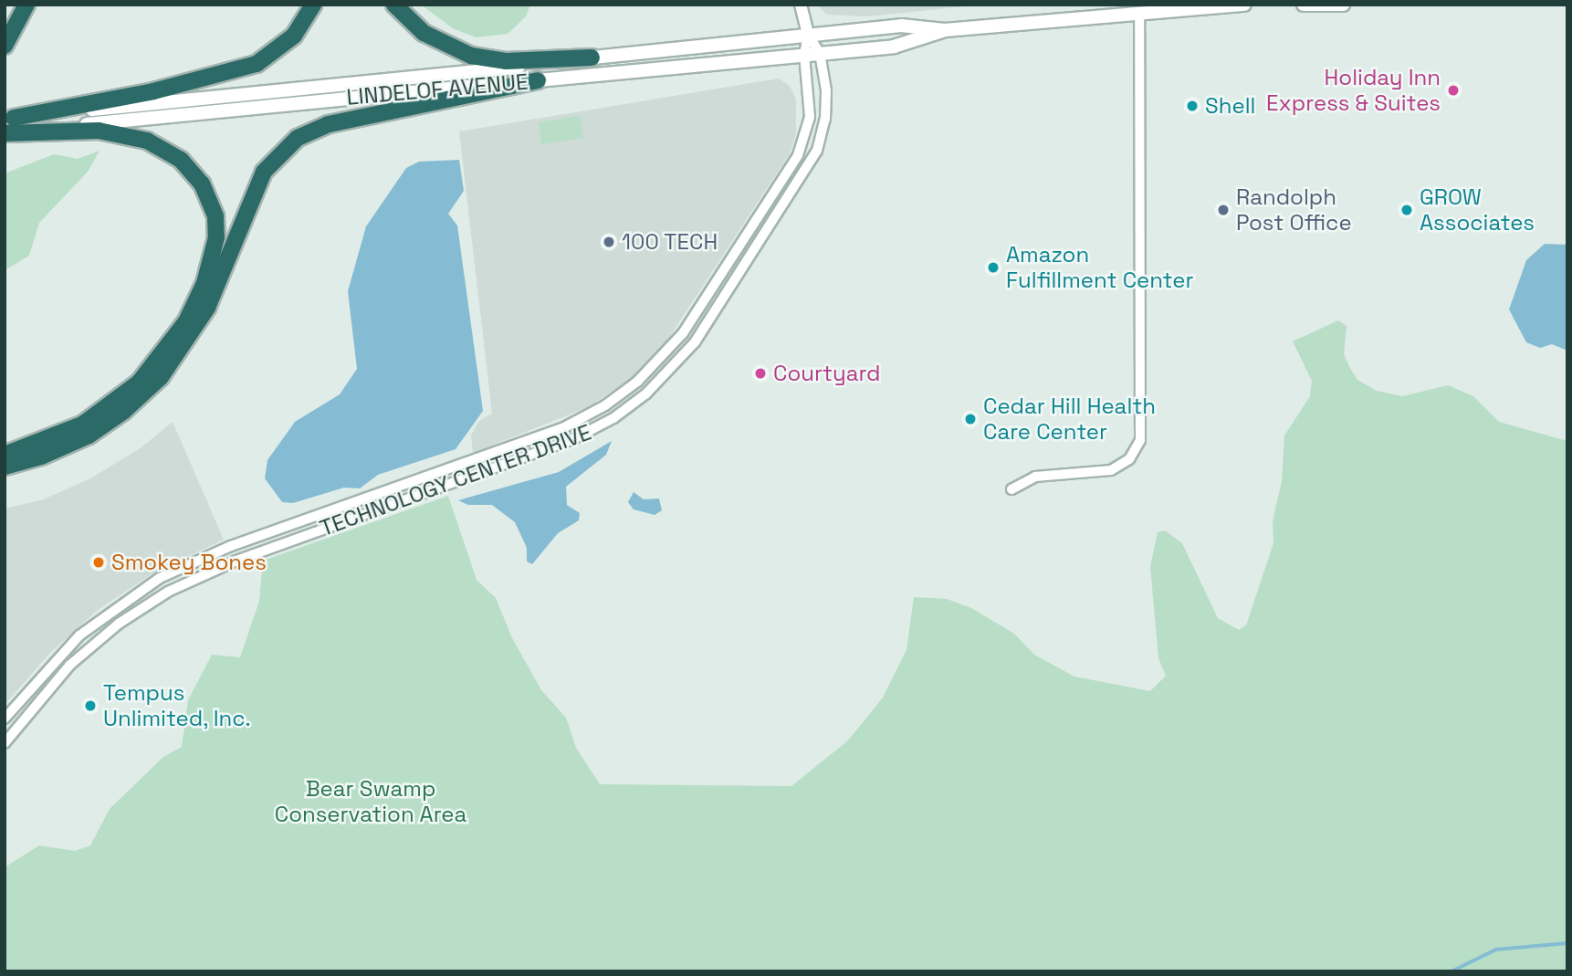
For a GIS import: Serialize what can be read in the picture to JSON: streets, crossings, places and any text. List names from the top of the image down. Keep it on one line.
{"streets":{"main road":["LINDELOF AVENUE"],"street":["TECHNOLOGY CENTER DRIVE"]},"crossings":[["LINDELOF AVENUE","TECHNOLOGY CENTER DRIVE"]],"parks":["Bear Swamp Conservation Area"],"places":["Holiday Inn Express & Suites","Shell","Randolph Post Office","GROW Associates","100 TECH","Amazon Fulfillment Center","Courtyard","Cedar Hill Health Care Center","Smokey Bones","Tempus Unlimited, Inc."]}
